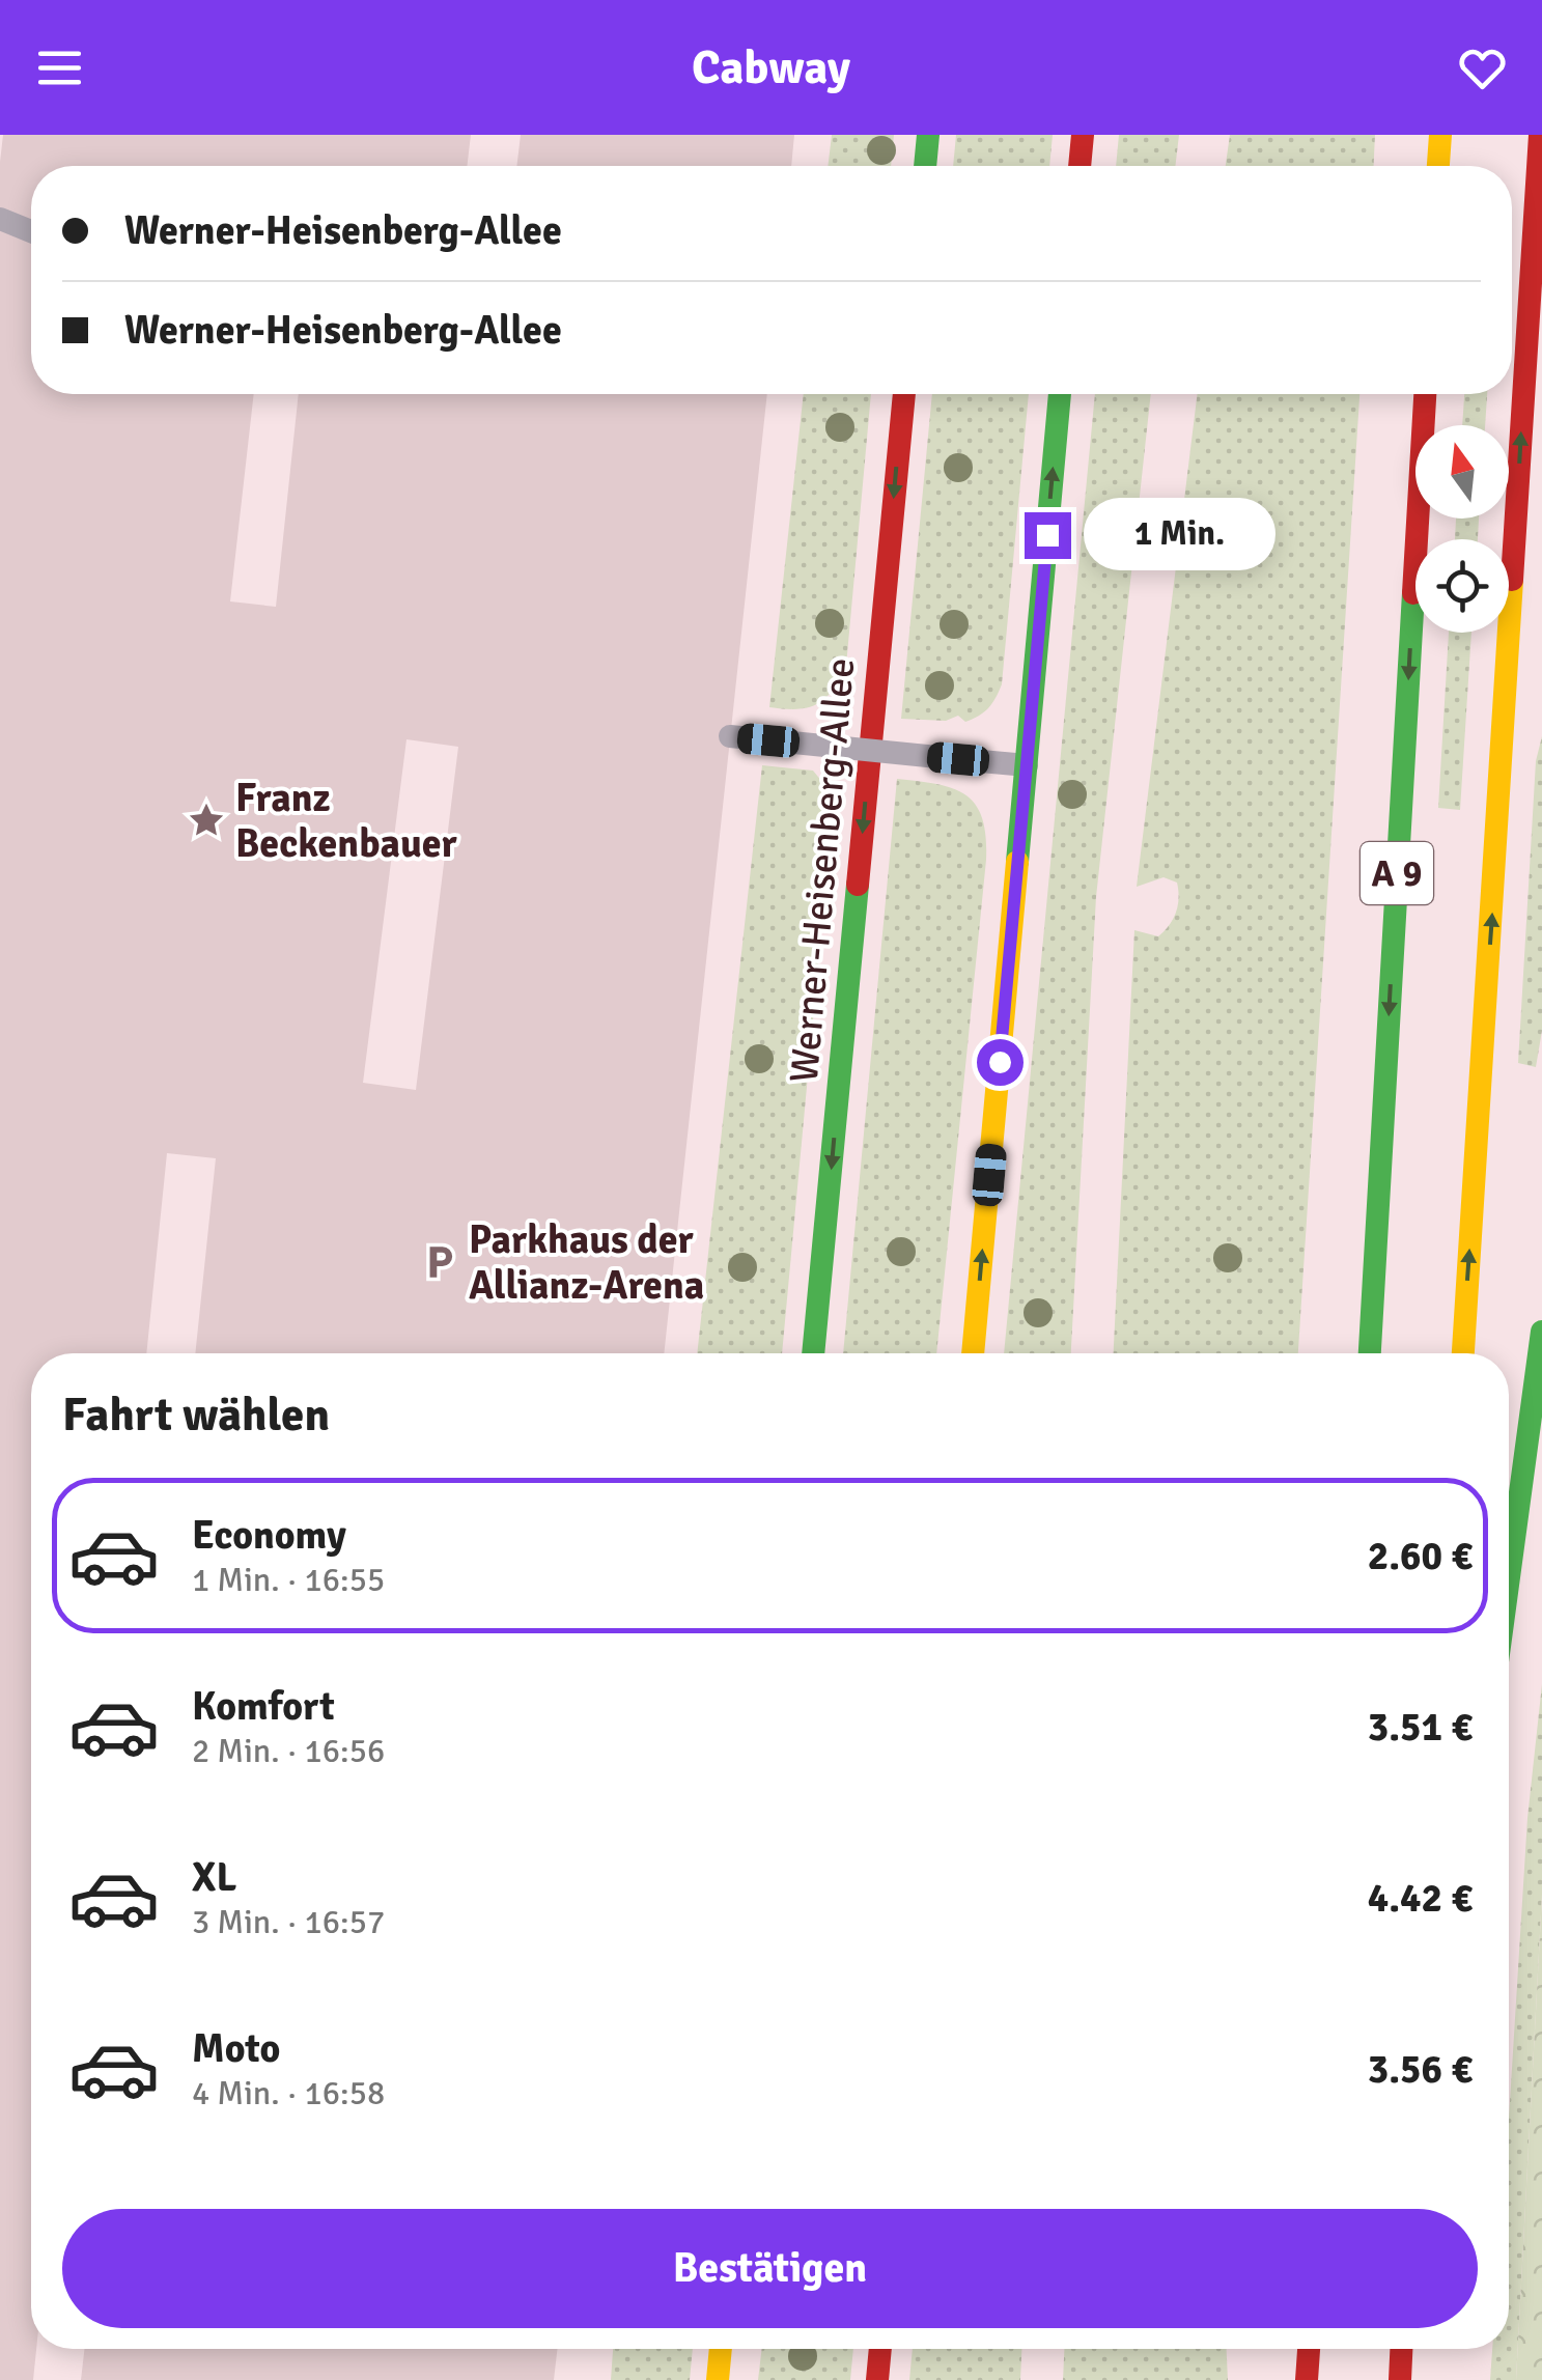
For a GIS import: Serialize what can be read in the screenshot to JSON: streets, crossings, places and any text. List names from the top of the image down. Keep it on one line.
{"streets":{"main road":["Werner-Heisenberg-Allee","A 9"]},"places":{"place":["Franz Beckenbauer"],"parking":["Parkhaus der Allianz-Arena"]},"north":"top","page":{"header":"Cabway","banner":["Werner-Heisenberg-Allee","Werner-Heisenberg-Allee"],"bubble":"1 Min.","heading":"Fahrt wählen","list":[{"name":"Economy","note":"1 Min. · 16:55","value":"2.60 €"},{"name":"Komfort","note":"2 Min. · 16:56","value":"3.51 €"},{"name":"XL","note":"3 Min. · 16:57","value":"4.42 €"},{"name":"Moto","note":"4 Min. · 16:58","value":"3.56 €"}],"buttons":"Bestätigen"}}
